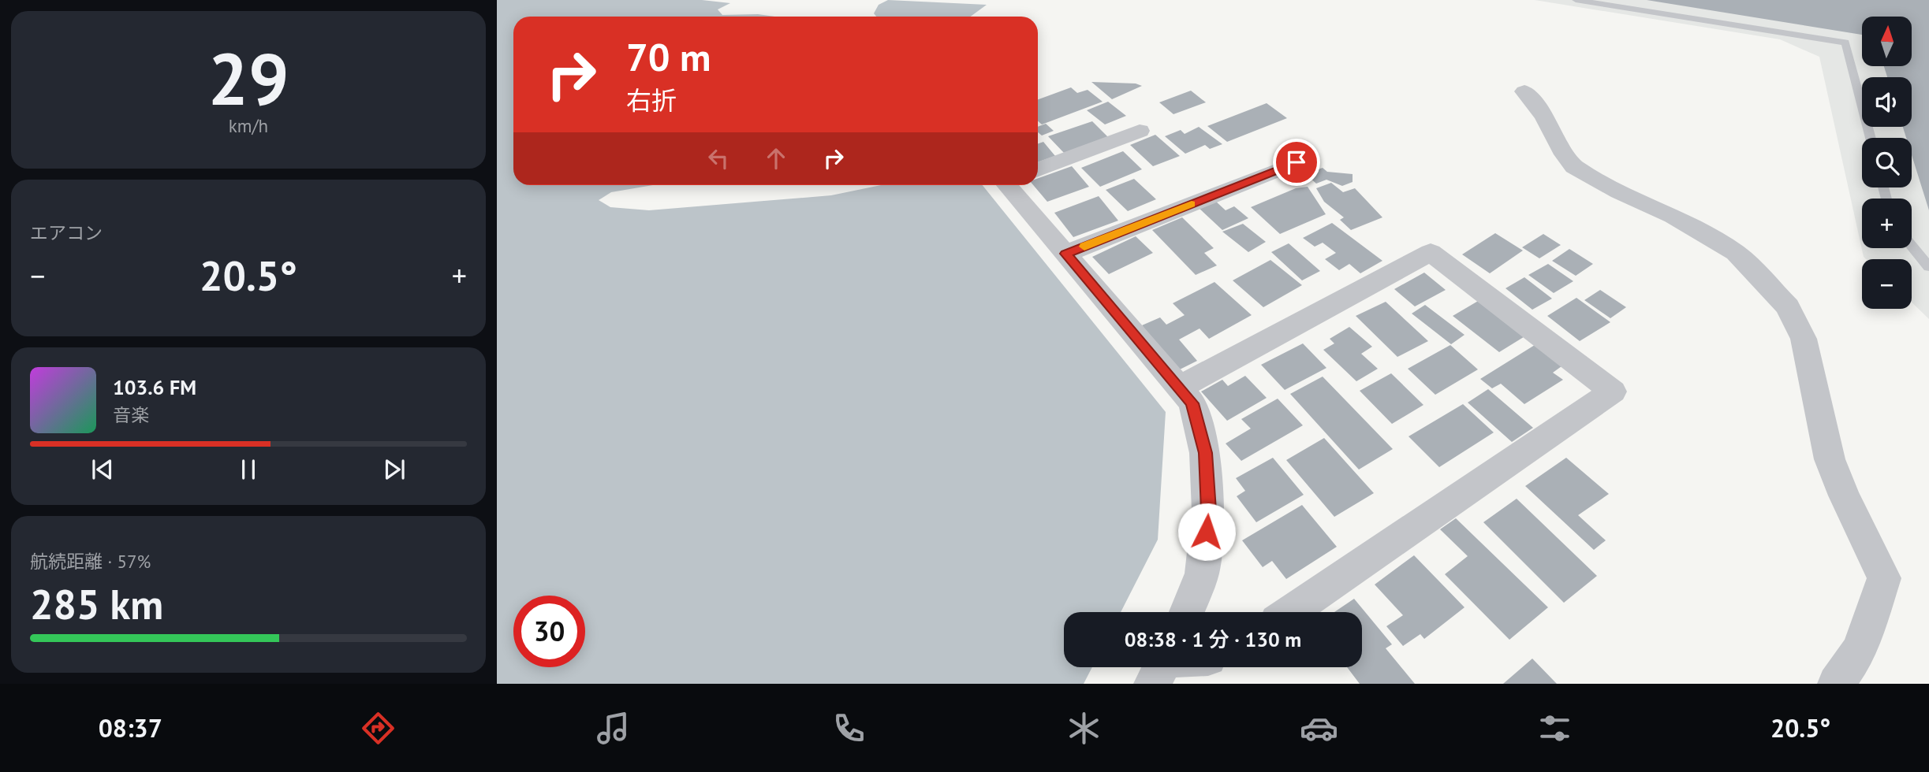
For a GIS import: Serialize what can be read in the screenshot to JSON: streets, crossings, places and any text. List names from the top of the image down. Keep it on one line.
{"north":"top","page":{"tile":[["29","km/h"],"エアコン",["航続距離 · 57%","285 km"]],"map_buttons":["+","−"],"turn":["70 m","右折"],"heat":["−","20.5°","+"],"song":["103.6 FM","音楽"],"limit":"30","trip":"08:38 · 1 分 · 130 m","tabs":["08:37","20.5°"]}}
